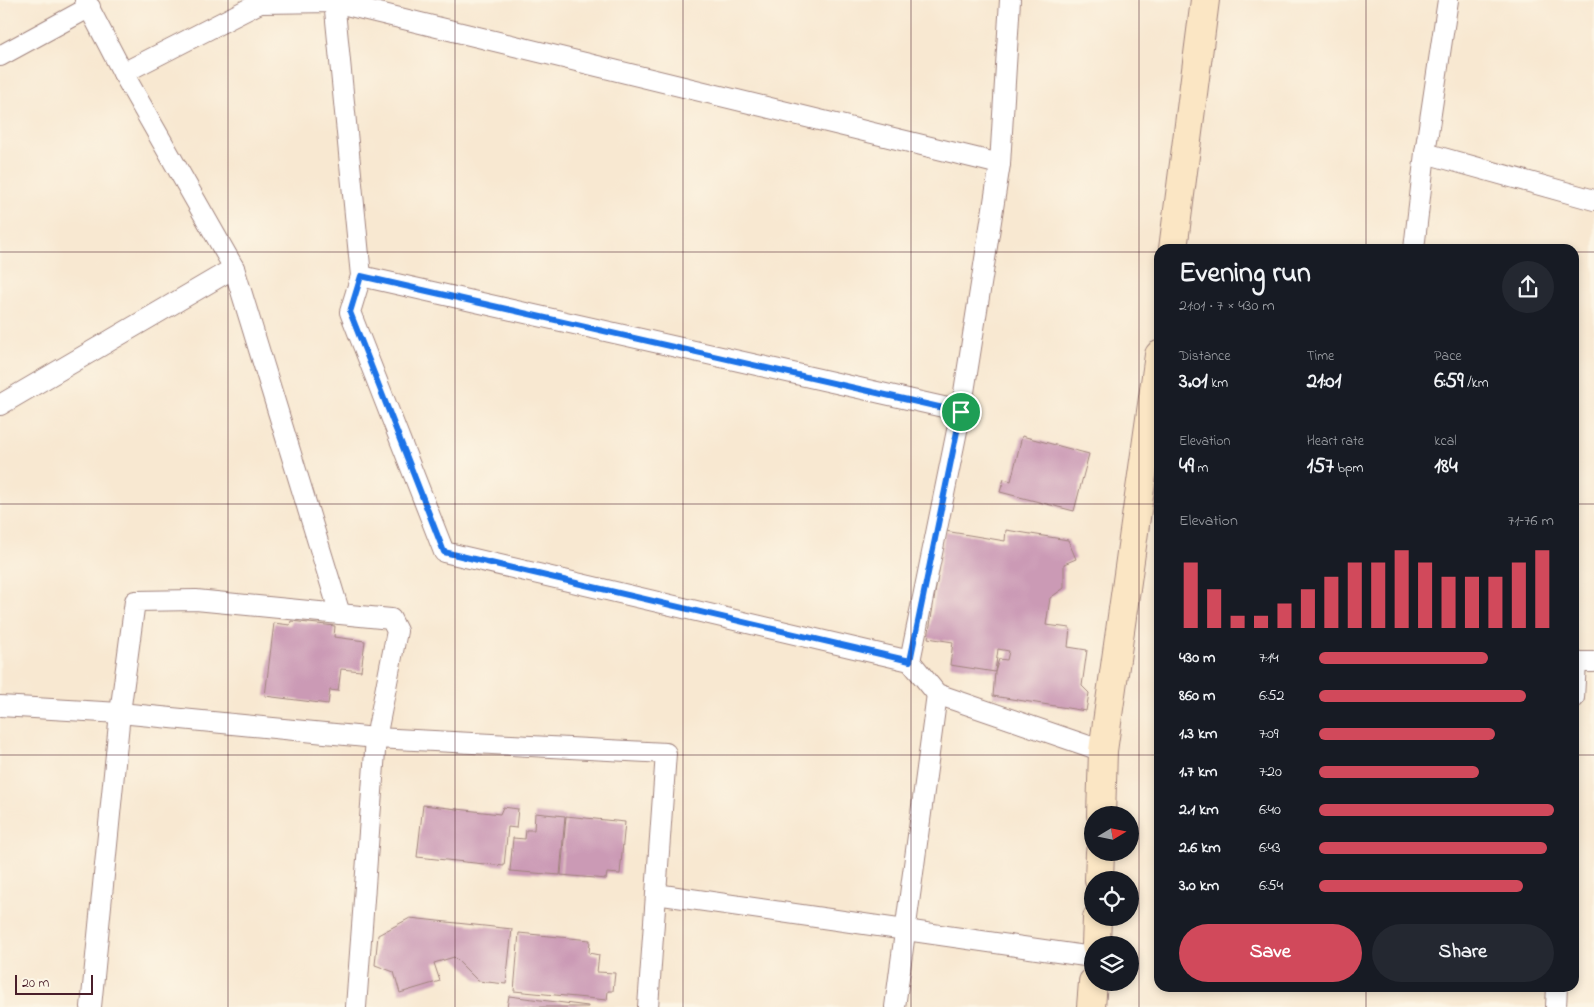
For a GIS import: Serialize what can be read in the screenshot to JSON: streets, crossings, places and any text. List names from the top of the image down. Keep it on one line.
{"scale_bar":"20 m","north":"right","page":{"heading":["Evening run","21:01 · 7 × 430 m"],"stats":[["Distance","3.01 km"],["Time","21:01"],["Pace","6:59 /km"],["Elevation","49 m"],["Heart rate","157 bpm"],["kcal","184"]],"chart":["Elevation","71–76 m"],"list":[{"name":"430 m","note":"7:14"},{"name":"860 m","note":"6:52"},{"name":"1.3 km","note":"7:09"},{"name":"1.7 km","note":"7:20"},{"name":"2.1 km","note":"6:40"},{"name":"2.6 km","note":"6:43"},{"name":"3.0 km","note":"6:54"}],"buttons":["Save","Share"],"scale":"20 m"}}
